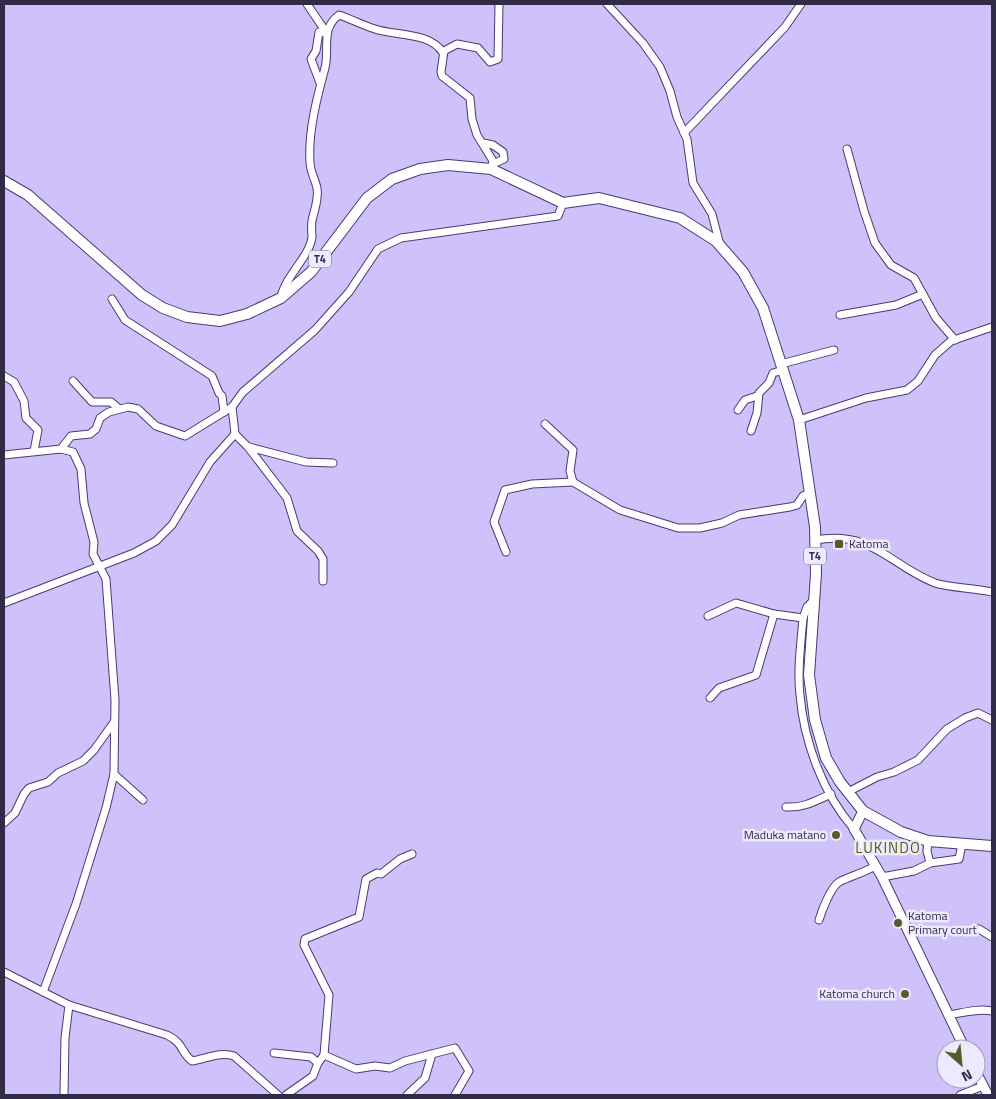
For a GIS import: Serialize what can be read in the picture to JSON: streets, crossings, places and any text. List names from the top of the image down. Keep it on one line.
{"streets":{"highway":["T4"]},"districts":["LUKINDO"],"places":{"transit":["Katoma"],"other":["Maduka matano","Katoma Primary court","Katoma church"]},"north":"bottom right"}
